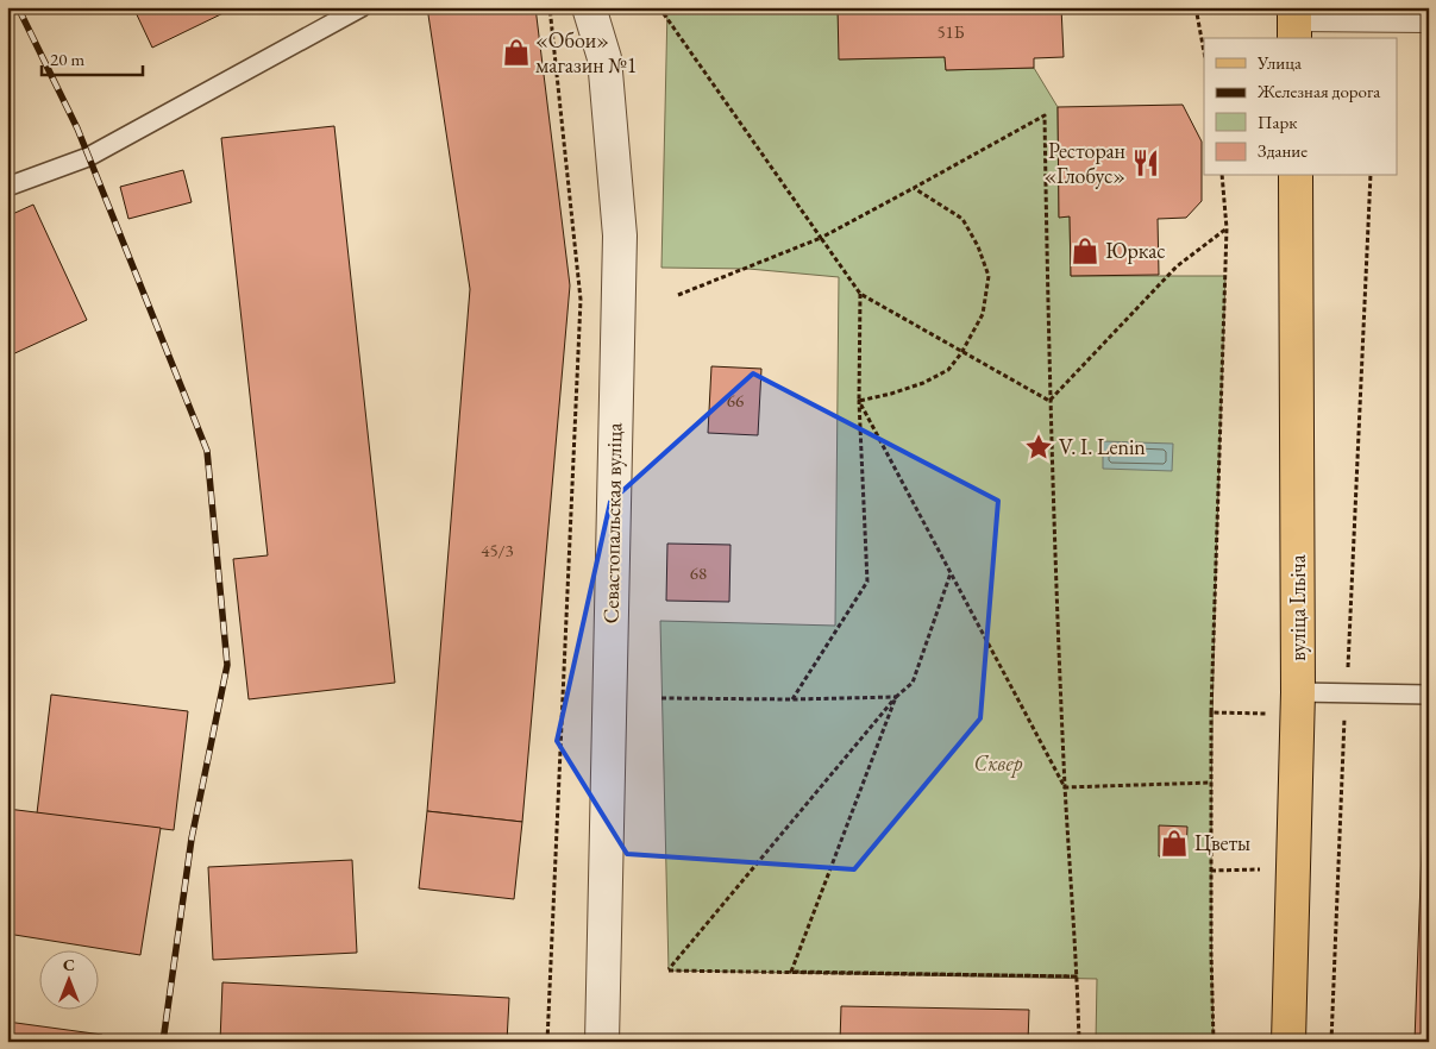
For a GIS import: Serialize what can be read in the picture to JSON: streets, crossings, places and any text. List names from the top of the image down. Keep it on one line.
{"streets":{"main road":["вуліца Ільіча"],"street":["Севастопальская вуліца"]},"parks":["Сквер"],"places":{"shop":["«Обои» магазин №1","Юркас","Цветы"],"restaurant":["Ресторан «Глобус»"],"place":["V. I. Lenin"]},"house_numbers":["51Б","66","45/3","68"],"legend":["Улица","Железная дорога","Парк","Здание"],"scale_bar":"20 m","north":"top"}
